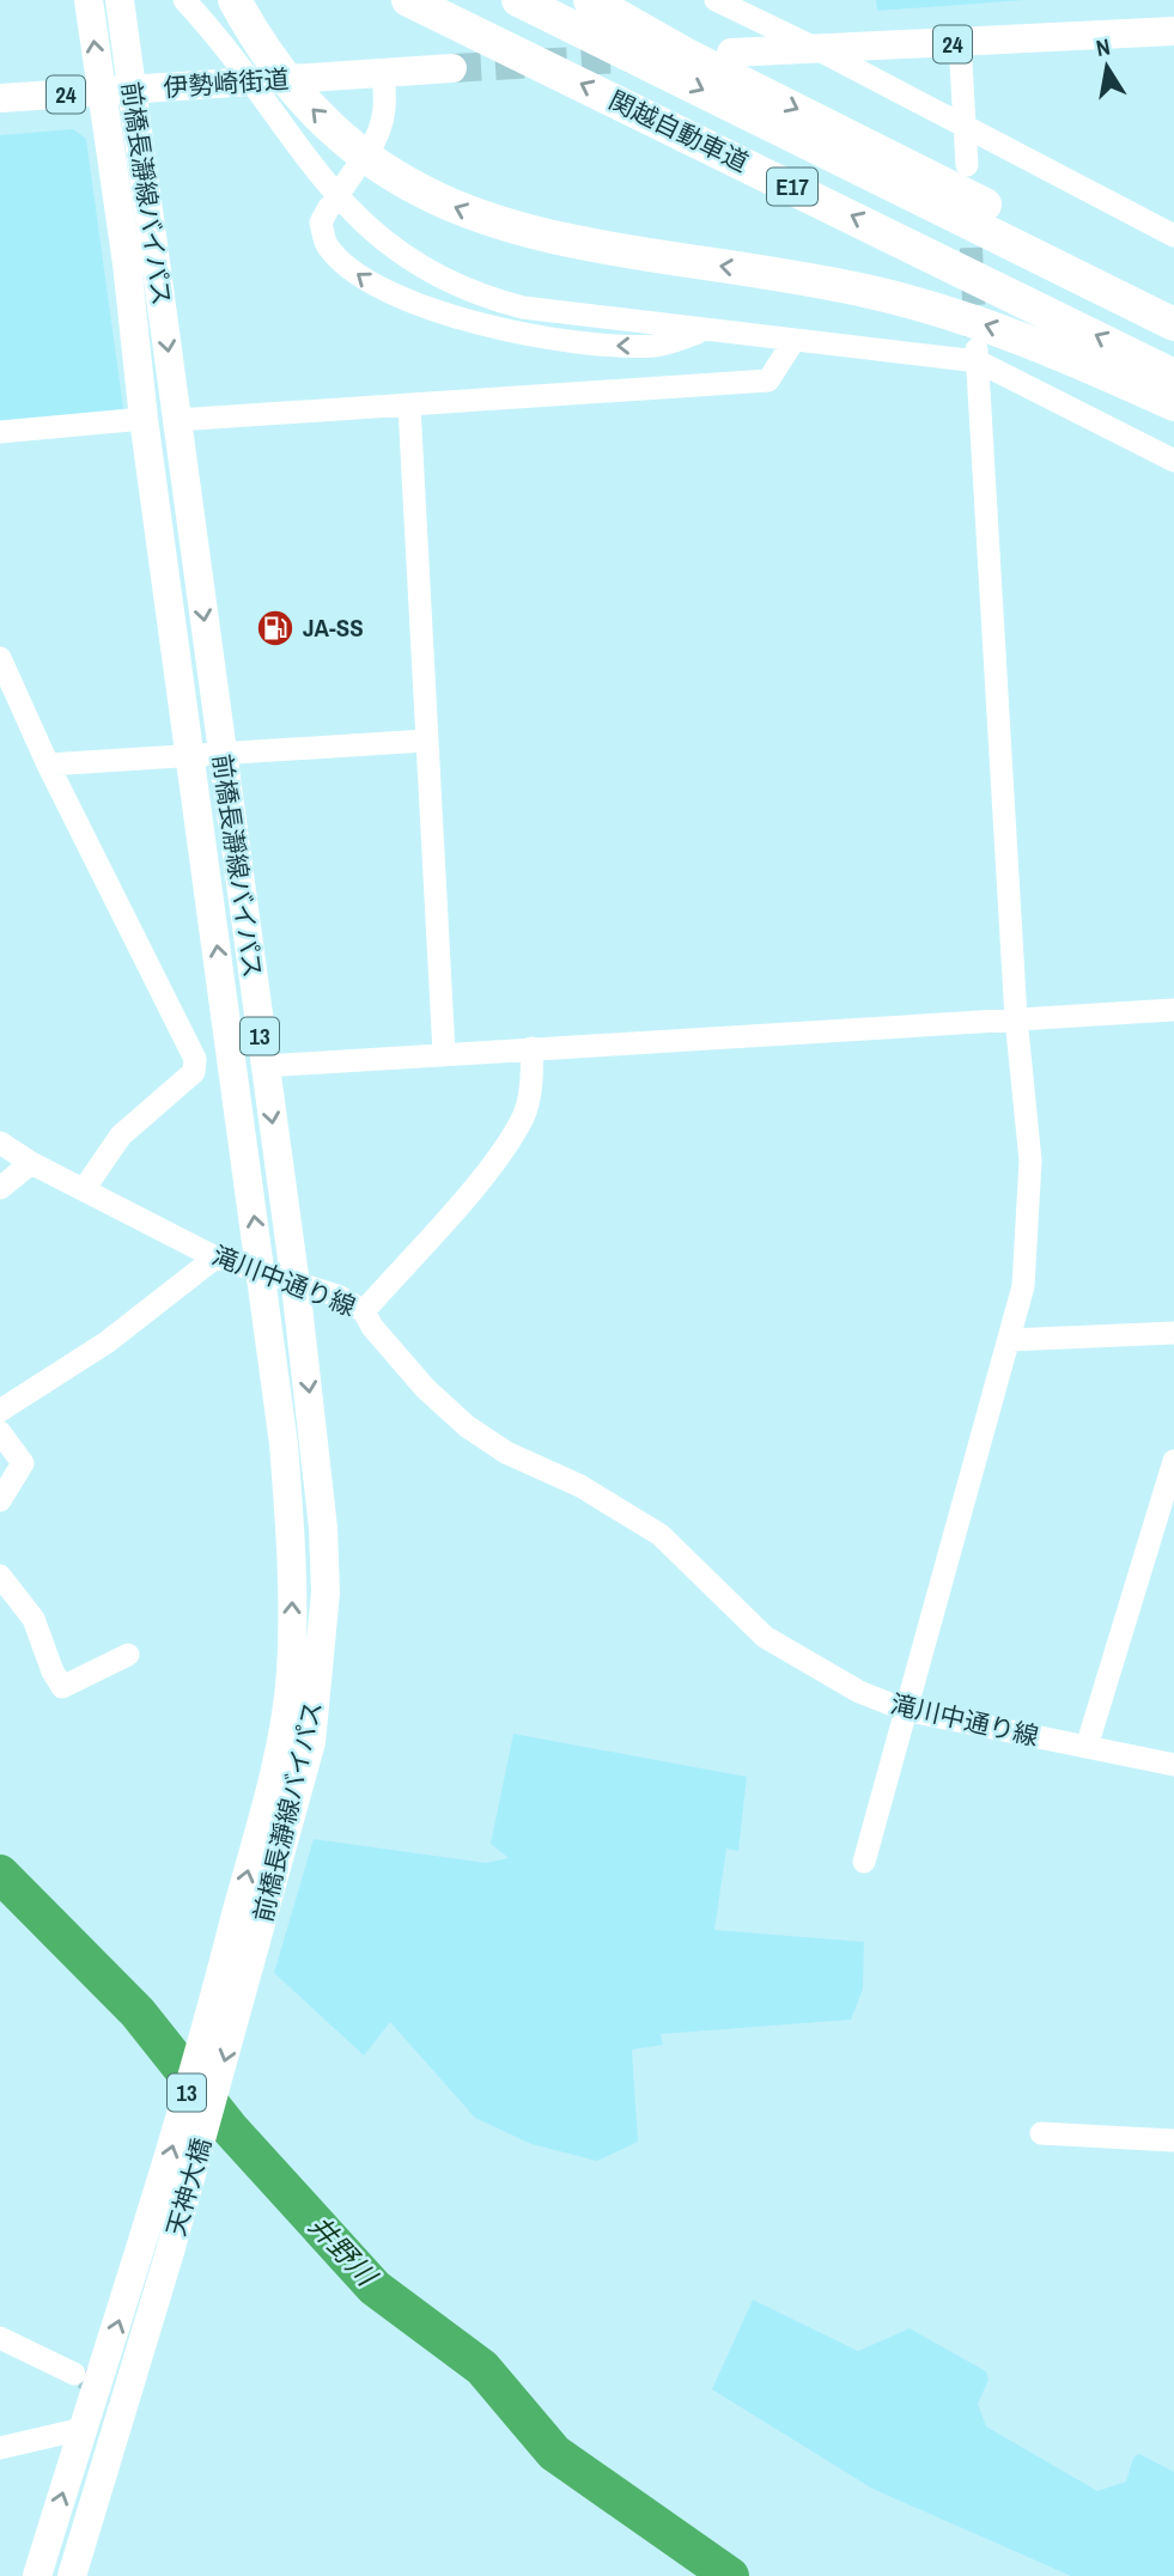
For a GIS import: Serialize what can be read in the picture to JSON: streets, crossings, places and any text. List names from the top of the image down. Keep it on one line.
{"streets":{"highway":["関越自動車道","E17"],"main road":["24","伊勢崎街道","前橋長瀞線バイパス","13","天神大橋"],"street":["滝川中通り線"]},"crossings":[["伊勢崎街道","前橋長瀞線バイパス"],["前橋長瀞線バイパス","滝川中通り線"],["前橋長瀞線バイパス","天神大橋"],["13","天神大橋"]],"water":["井野川"],"places":{"fuel station":["JA-SS"]},"north":"top"}
